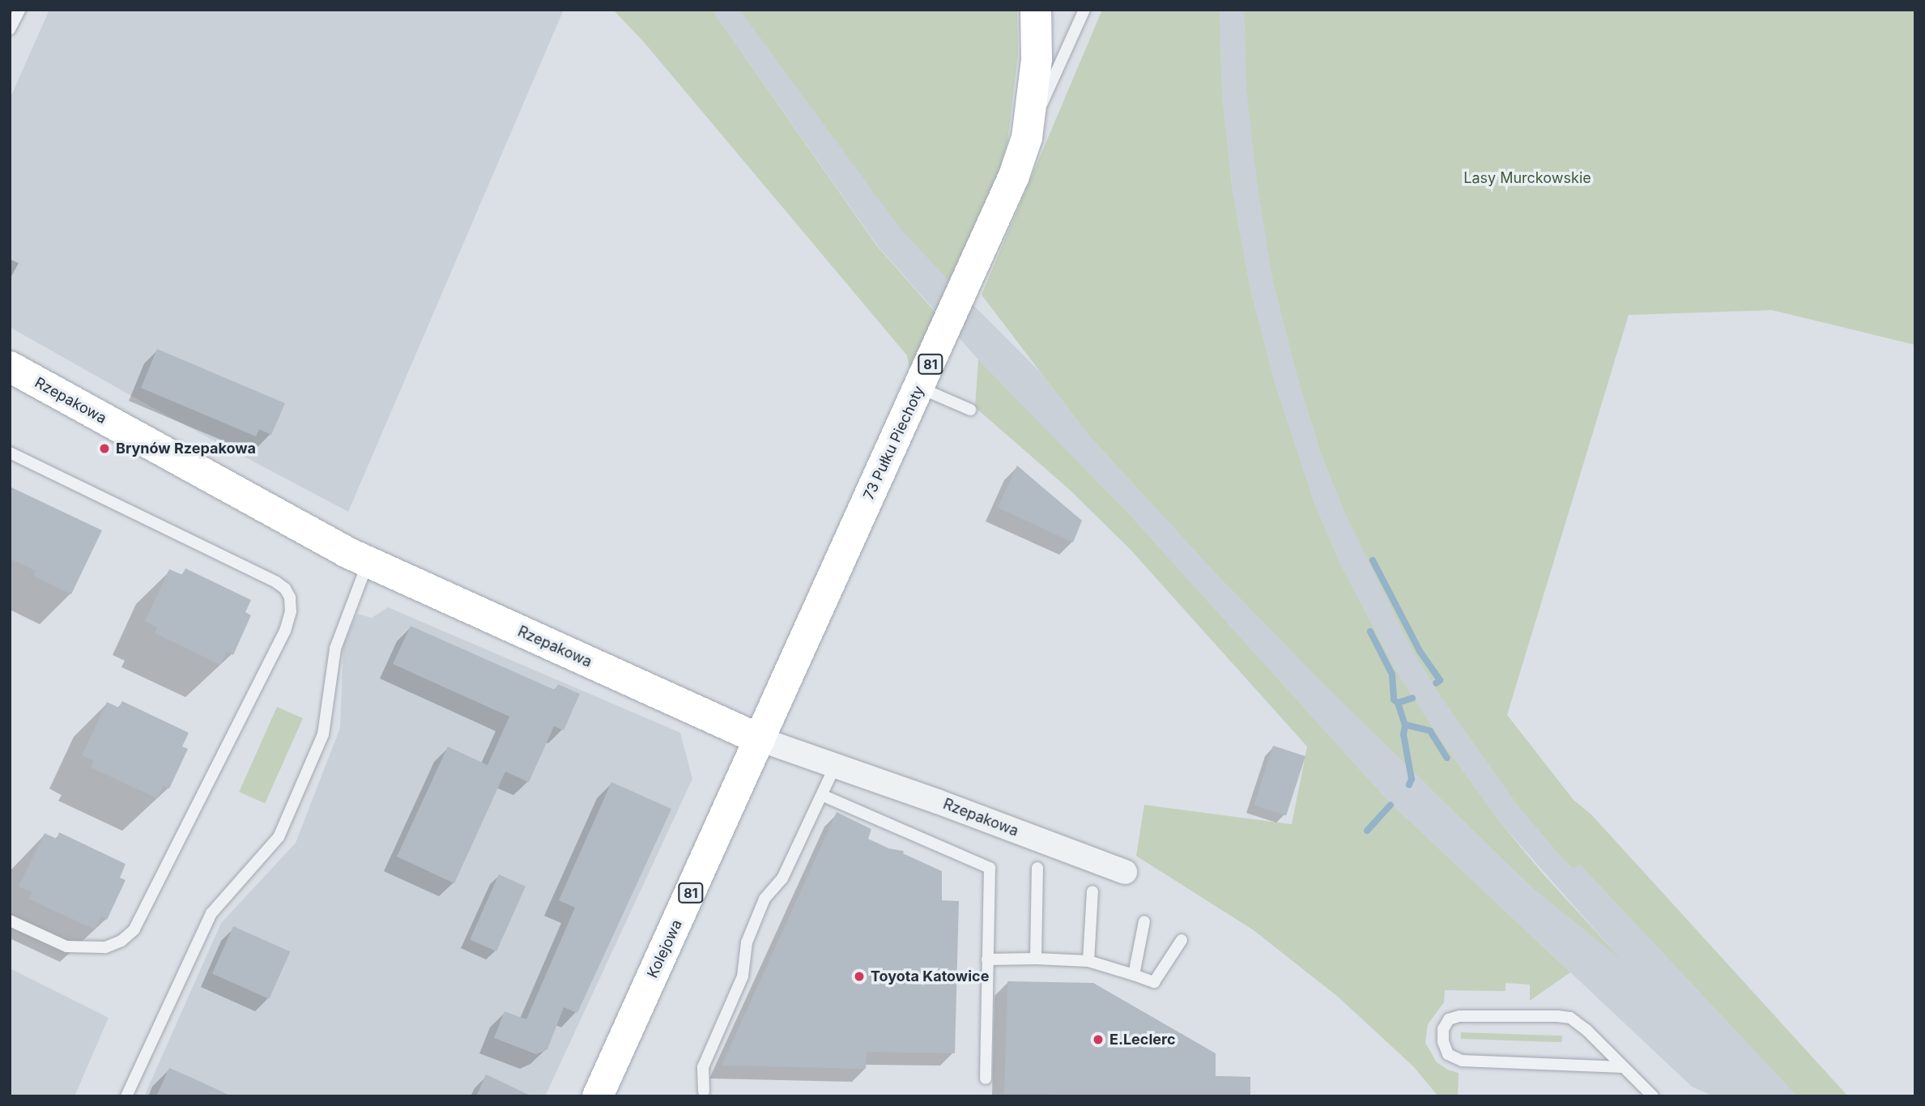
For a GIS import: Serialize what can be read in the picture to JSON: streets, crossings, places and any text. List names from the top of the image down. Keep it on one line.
{"streets":{"main road":["81","Rzepakowa","73 Pułku Piechoty","Kolejowa"]},"crossings":[["Rzepakowa","73 Pułku Piechoty"],["Rzepakowa","Kolejowa"],["73 Pułku Piechoty","Kolejowa"]],"parks":["Lasy Murckowskie"],"places":["Brynów Rzepakowa","Toyota Katowice","E.Leclerc"]}
